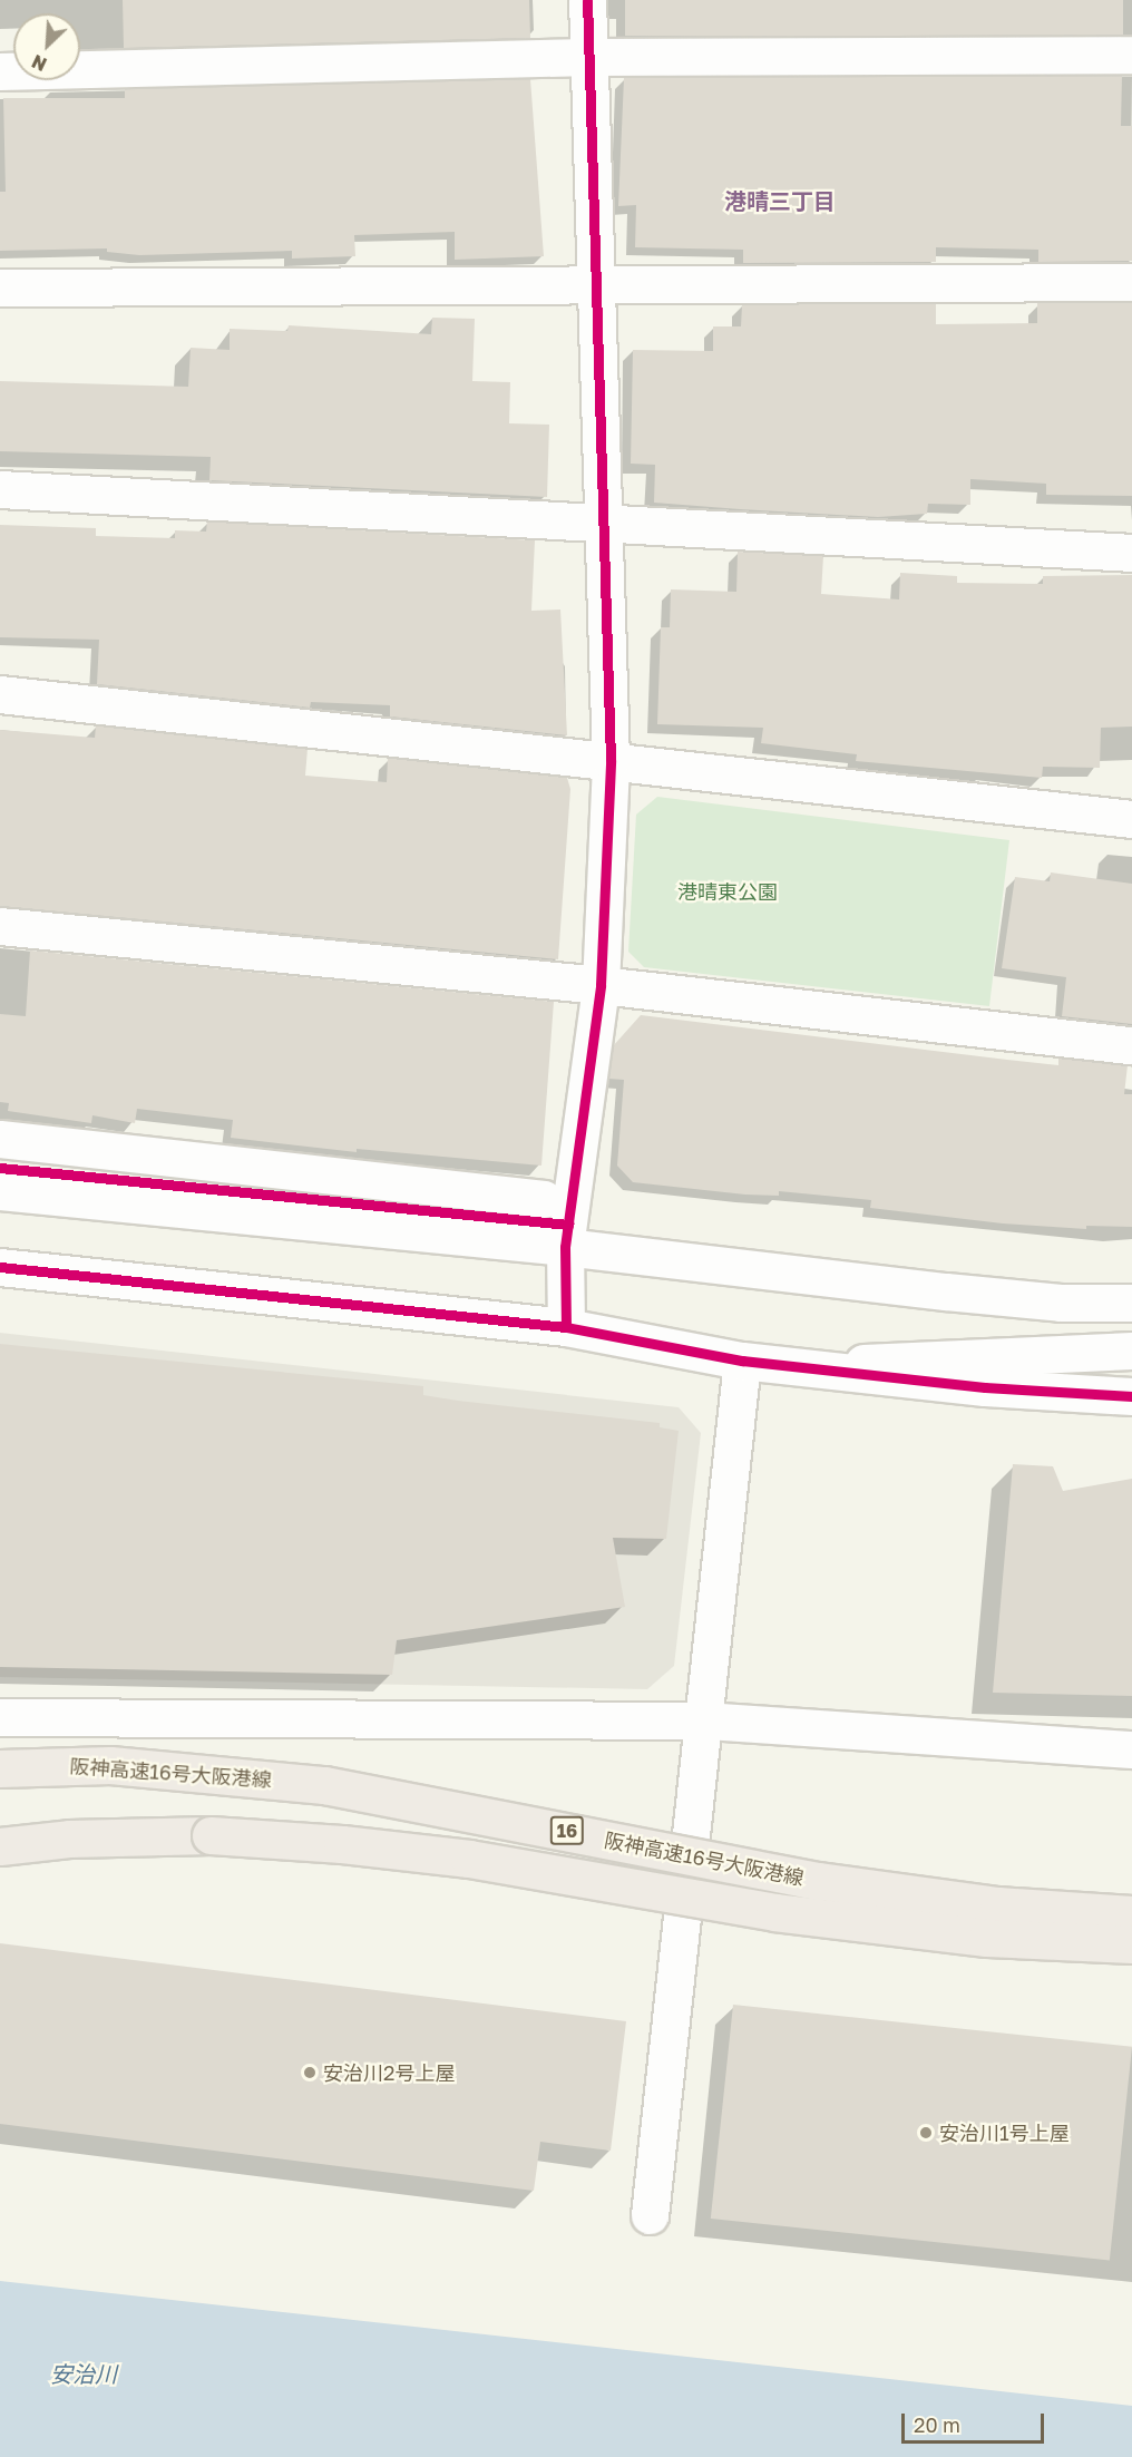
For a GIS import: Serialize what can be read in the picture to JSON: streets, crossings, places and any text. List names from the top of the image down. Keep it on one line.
{"streets":{"highway":["阪神高速16号大阪港線","16"]},"districts":["港晴三丁目"],"water":["安治川"],"parks":["港晴東公園"],"places":["安治川2号上屋","安治川1号上屋"],"scale_bar":"20 m","north":"bottom left"}
